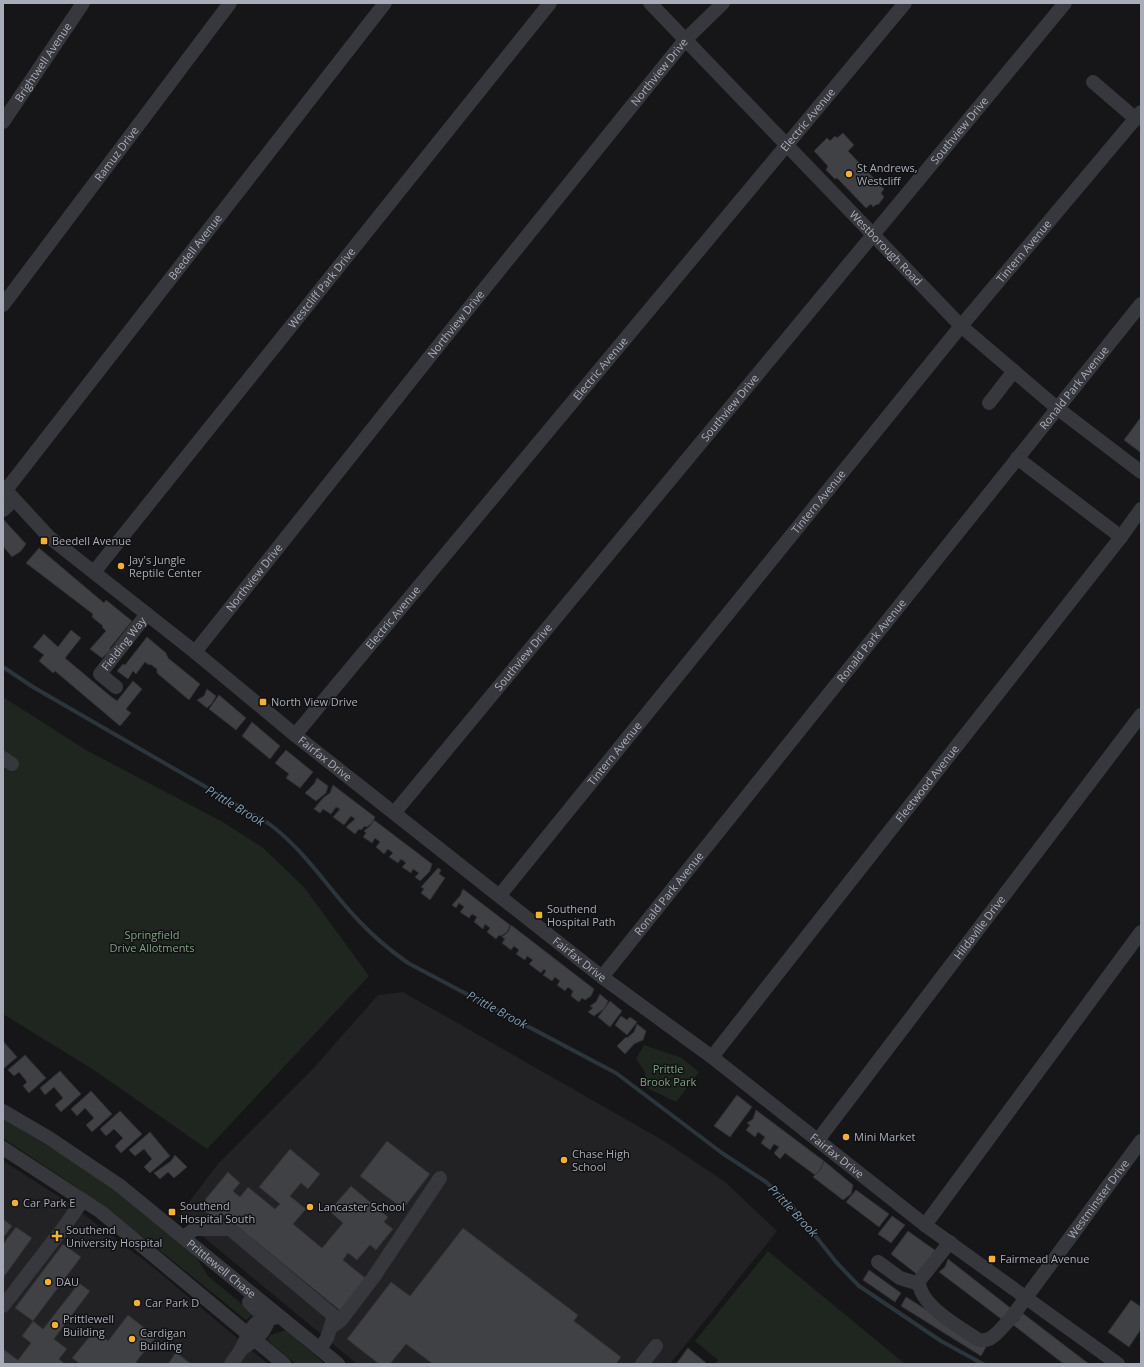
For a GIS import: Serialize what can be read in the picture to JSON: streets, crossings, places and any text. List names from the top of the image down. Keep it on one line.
{"streets":{"street":["Brightwell Avenue","Northview Drive","Electric Avenue","Southview Drive","Ramuz Drive","Beedell Avenue","Westborough Road","Tintern Avenue","Westcliff Park Drive","Ronald Park Avenue","Fielding Way","Fairfax Drive","Fleetwood Avenue","Hildaville Drive","Westminster Drive","Prittlewell Chase"]},"crossings":[["Northview Drive","Westborough Road"],["Northview Drive","Fairfax Drive"],["Electric Avenue","Westborough Road"],["Electric Avenue","Fairfax Drive"],["Southview Drive","Westborough Road"],["Southview Drive","Fairfax Drive"],["Beedell Avenue","Fairfax Drive"],["Westborough Road","Tintern Avenue"],["Westborough Road","Ronald Park Avenue"],["Tintern Avenue","Fairfax Drive"],["Westcliff Park Drive","Fairfax Drive"],["Ronald Park Avenue","Fairfax Drive"],["Fielding Way","Fairfax Drive"],["Fairfax Drive","Fleetwood Avenue"],["Fairfax Drive","Hildaville Drive"],["Fairfax Drive","Westminster Drive"]],"water":["Prittle Brook"],"parks":["Springfield Drive Allotments","Prittle Brook Park"],"places":{"other":["St Andrews, Westcliff","Jay's Jungle Reptile Center","Mini Market","Chase High School","Car Park E","Lancaster School","DAU","Car Park D","Prittlewell Building","Cardigan Building"],"transit":["Beedell Avenue","North View Drive","Southend Hospital Path","Southend Hospital South","Fairmead Avenue"],"health":["Southend University Hospital"]}}
